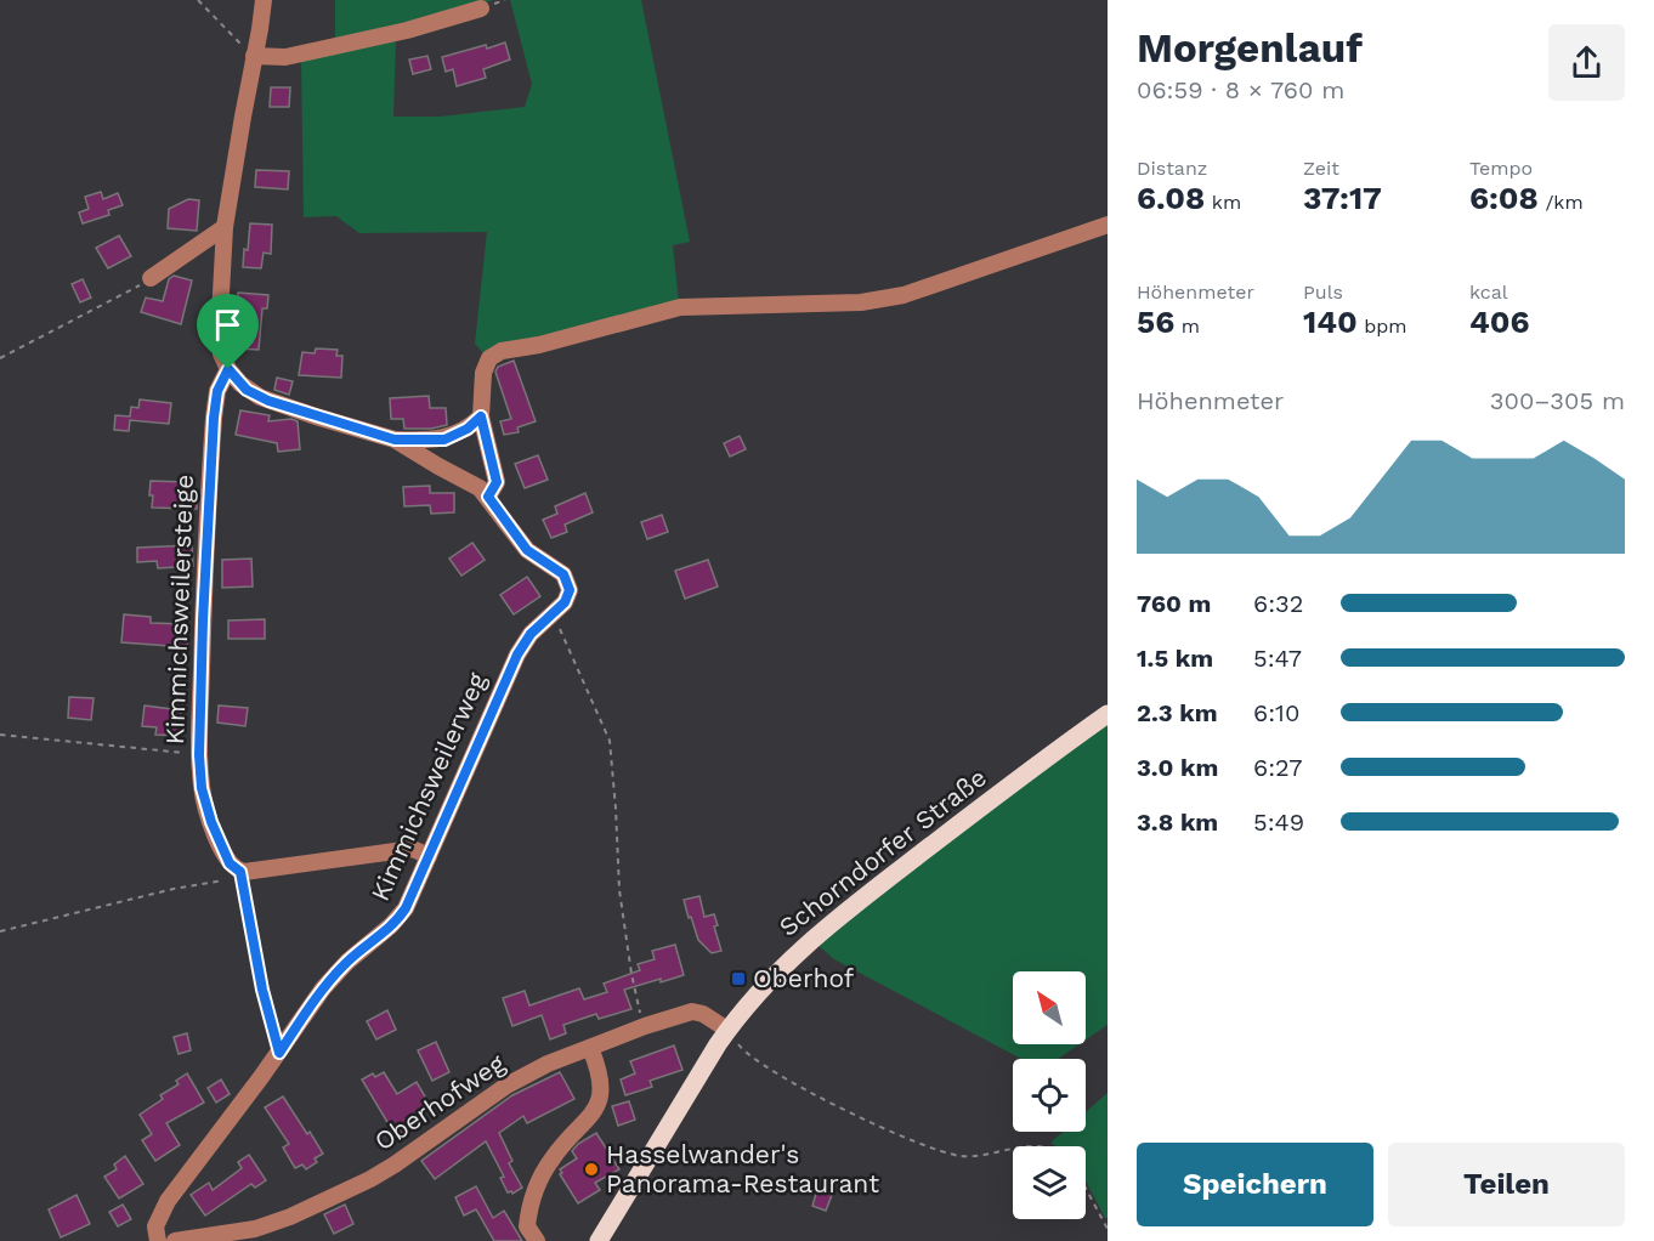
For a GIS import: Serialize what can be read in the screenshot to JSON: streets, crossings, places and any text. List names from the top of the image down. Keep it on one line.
{"streets":{"main road":["Schorndorfer Straße"],"street":["Kimmichsweilersteige","Kimmichsweilerweg","Oberhofweg"]},"crossings":[["Kimmichsweilersteige","Kimmichsweilerweg"],["Schorndorfer Straße","Oberhofweg"]],"places":{"transit":["Oberhof"],"other":["Hasselwander's Panorama-Restaurant"]},"north":"top left","page":{"heading":["Morgenlauf","06:59 · 8 × 760 m"],"stats":[["Distanz","6.08 km"],["Zeit","37:17"],["Tempo","6:08 /km"],["Höhenmeter","56 m"],["Puls","140 bpm"],["kcal","406"]],"chart":["Höhenmeter","300–305 m"],"list":[{"name":"760 m","note":"6:32"},{"name":"1.5 km","note":"5:47"},{"name":"2.3 km","note":"6:10"},{"name":"3.0 km","note":"6:27"},{"name":"3.8 km","note":"5:49"}],"buttons":["Speichern","Teilen"]}}
